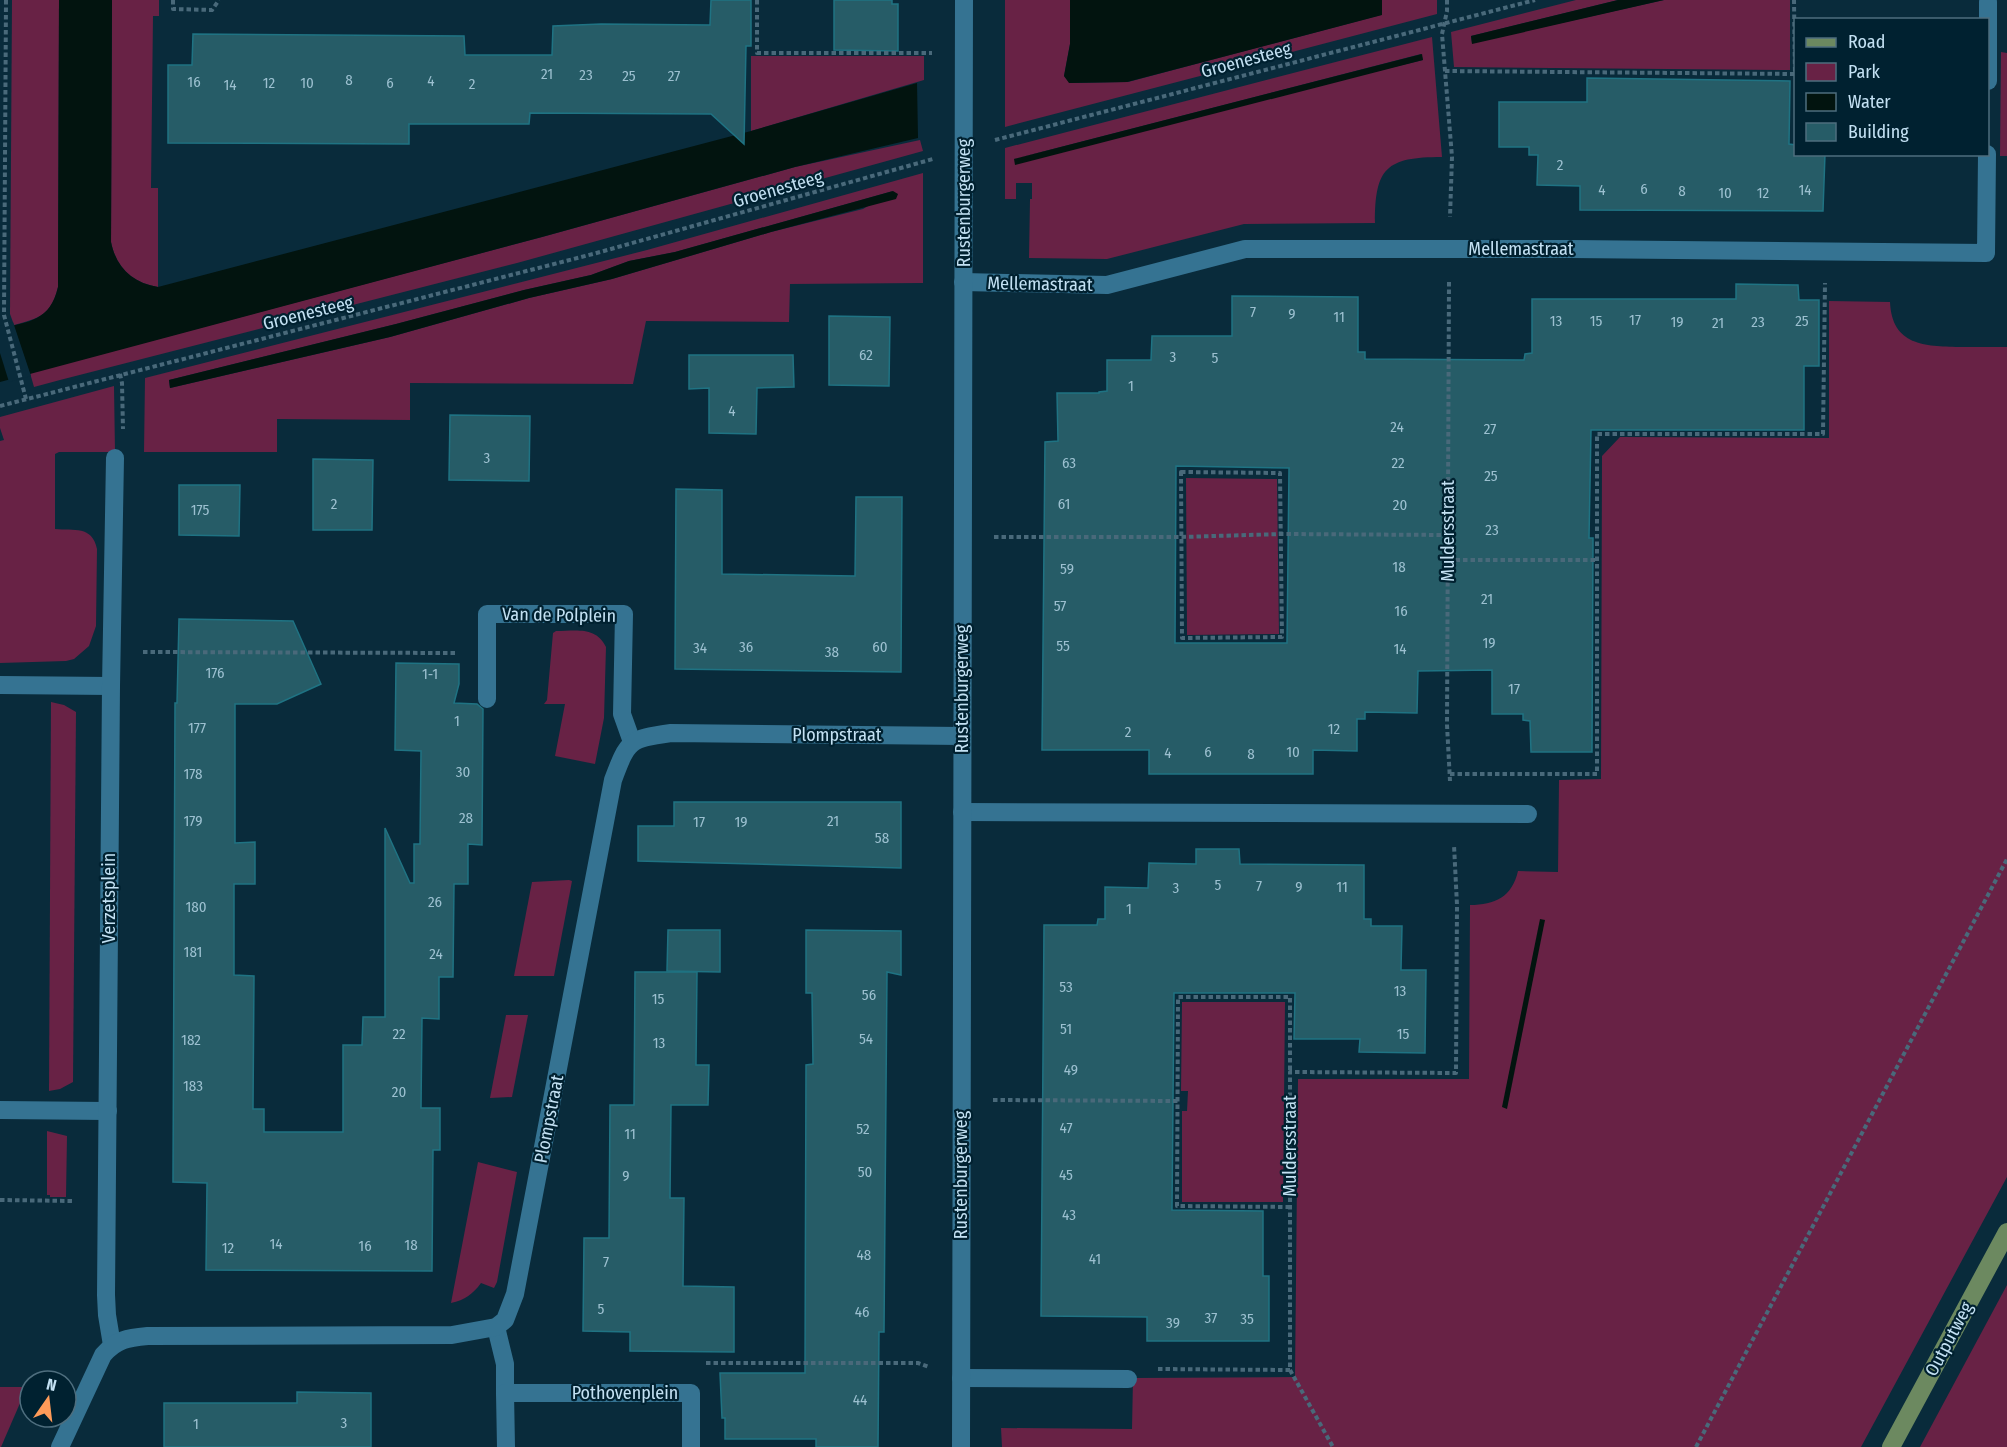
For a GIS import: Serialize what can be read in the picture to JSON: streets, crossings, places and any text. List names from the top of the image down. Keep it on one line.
{"streets":{"main road":["Outputweg"],"street":["Rustenburgerweg","Mellemastraat","Van de Polplein","Plompstraat","Verzetsplein","Pothovenplein"],"path":["Groenesteeg","Muldersstraat"]},"crossings":[["Groenesteeg","Rustenburgerweg"],["Groenesteeg","Muldersstraat"],["Rustenburgerweg","Mellemastraat"],["Rustenburgerweg","Plompstraat"],["Mellemastraat","Muldersstraat"],["Van de Polplein","Plompstraat"]],"house_numbers":["21","23","25","27","8","4","16","12","10","6","2","14","2","6","4","14","8","10","12","7","9","11","17","13","15","25","19","23","21","62","3","5","1","4","24","27","3","63","22","25","2","61","20","175","23","18","59","21","57","16","19","55","36","60","34","14","38","176","1-1","17","1","177","12","2","6","10","4","8","30","178","28","179","21","17","19","58","5","7","9","11","3","26","180","1","181","24","53","13","56","15","51","22","15","54","182","13","49","183","20","47","52","11","50","45","9","43","14","18","16","12","48","41","7","5","46","37","35","39","44","3","1"],"legend":["Road","Park","Water","Building"],"north":"top"}
